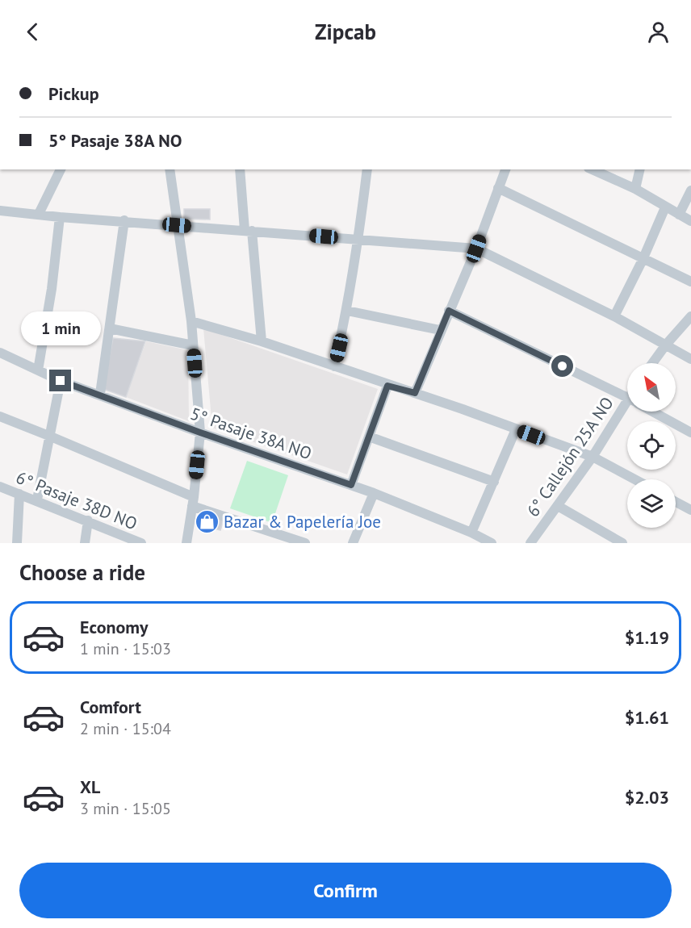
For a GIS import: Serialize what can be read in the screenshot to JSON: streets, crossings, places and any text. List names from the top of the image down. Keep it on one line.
{"streets":{"street":["5° Pasaje 38A NO","6° Callejón 25A NO","6° Pasaje 38D NO"]},"places":{"shop":["Bazar & Papelería Joe"]},"north":"top left","page":{"header":"Zipcab","banner":["Pickup","5° Pasaje 38A NO"],"bubble":"1 min","heading":"Choose a ride","list":[{"name":"Economy","note":"1 min · 15:03","value":"$1.19"},{"name":"Comfort","note":"2 min · 15:04","value":"$1.61"},{"name":"XL","note":"3 min · 15:05","value":"$2.03"}],"buttons":"Confirm"}}
